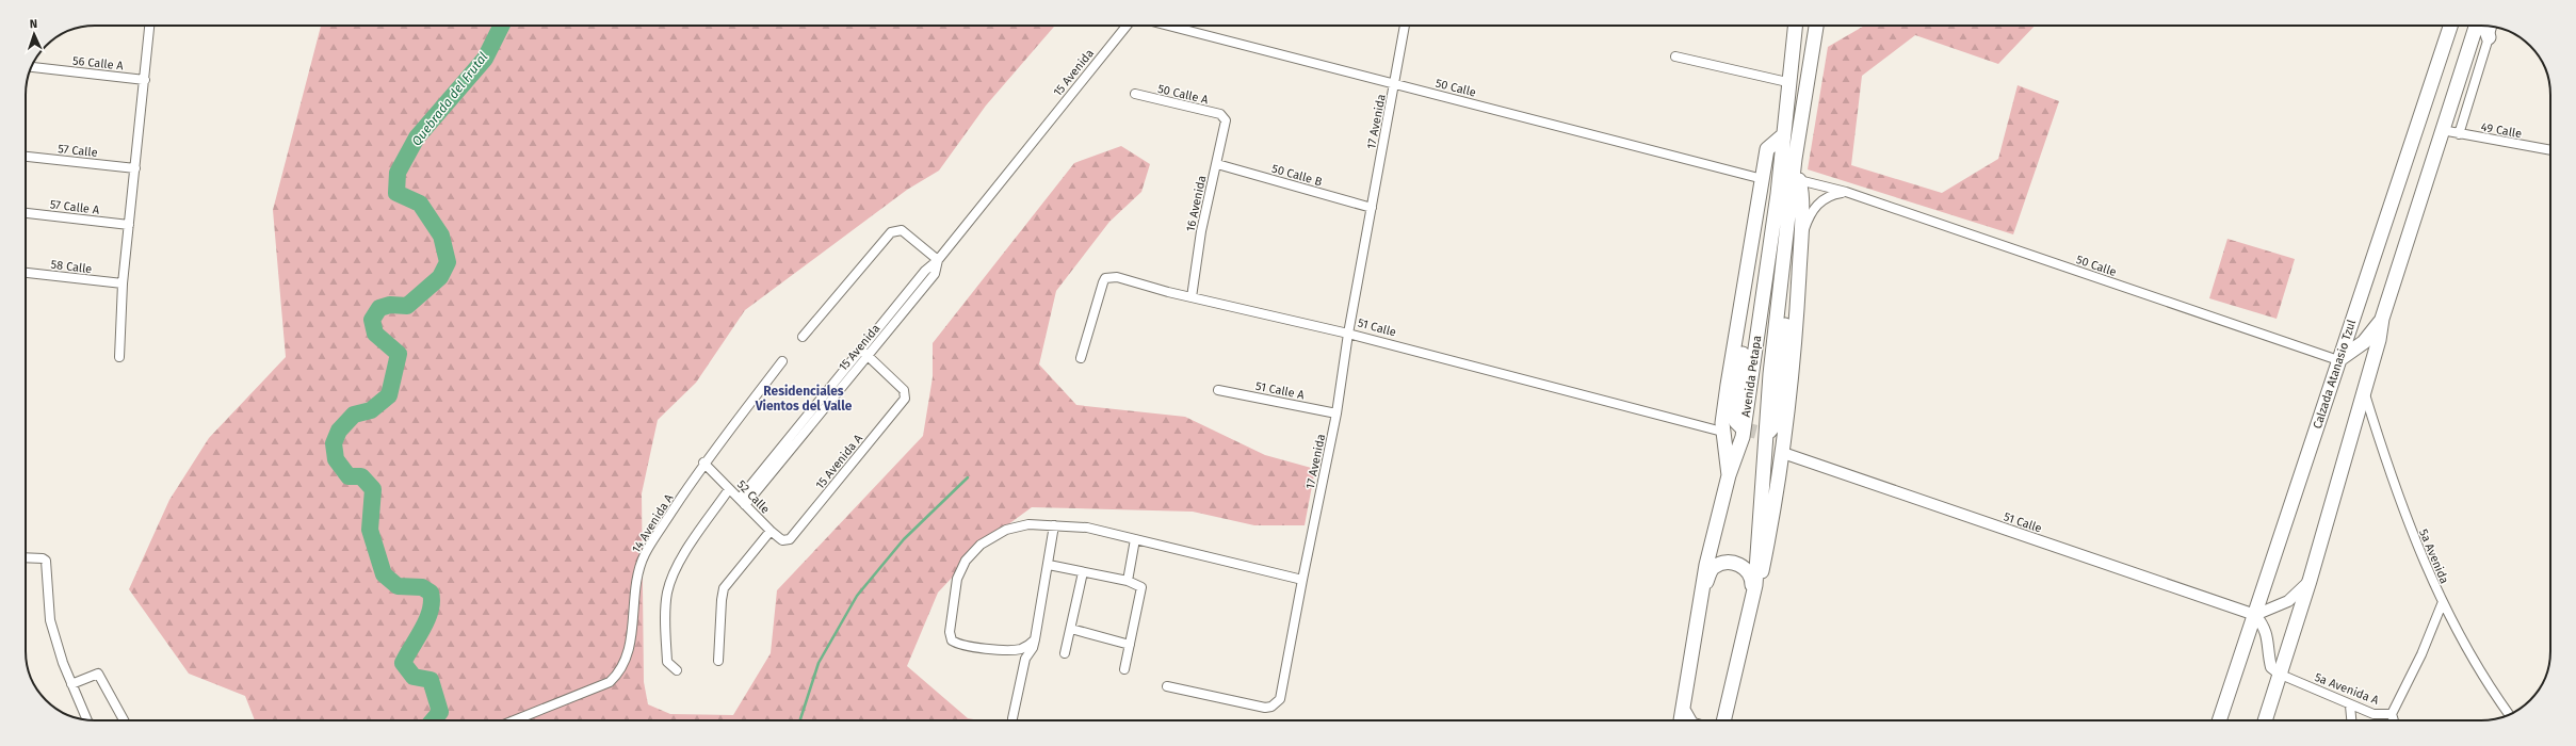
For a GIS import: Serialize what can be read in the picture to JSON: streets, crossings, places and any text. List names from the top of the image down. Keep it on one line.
{"streets":{"main road":["Calzada Atanasio Tzul","Avenida Petapa"],"street":["56 Calle A","15 Avenida","50 Calle","50 Calle A","17 Avenida","49 Calle","57 Calle","50 Calle B","16 Avenida","57 Calle A","58 Calle","51 Calle","51 Calle A","15 Avenida A","52 Calle","14 Avenida A","5a Avenida","5a Avenida A"]},"crossings":[["15 Avenida","15 Avenida A"],["15 Avenida","52 Calle"],["50 Calle","17 Avenida"],["50 Calle","Calzada Atanasio Tzul"],["50 Calle A","16 Avenida"],["17 Avenida","50 Calle B"],["17 Avenida","51 Calle"],["17 Avenida","51 Calle A"],["50 Calle B","16 Avenida"],["16 Avenida","51 Calle"],["51 Calle","Calzada Atanasio Tzul"],["15 Avenida A","52 Calle"],["52 Calle","14 Avenida A"]],"districts":["Residenciales Vientos del Valle"],"water":["Quebrada del Frutal"],"north":"top"}
